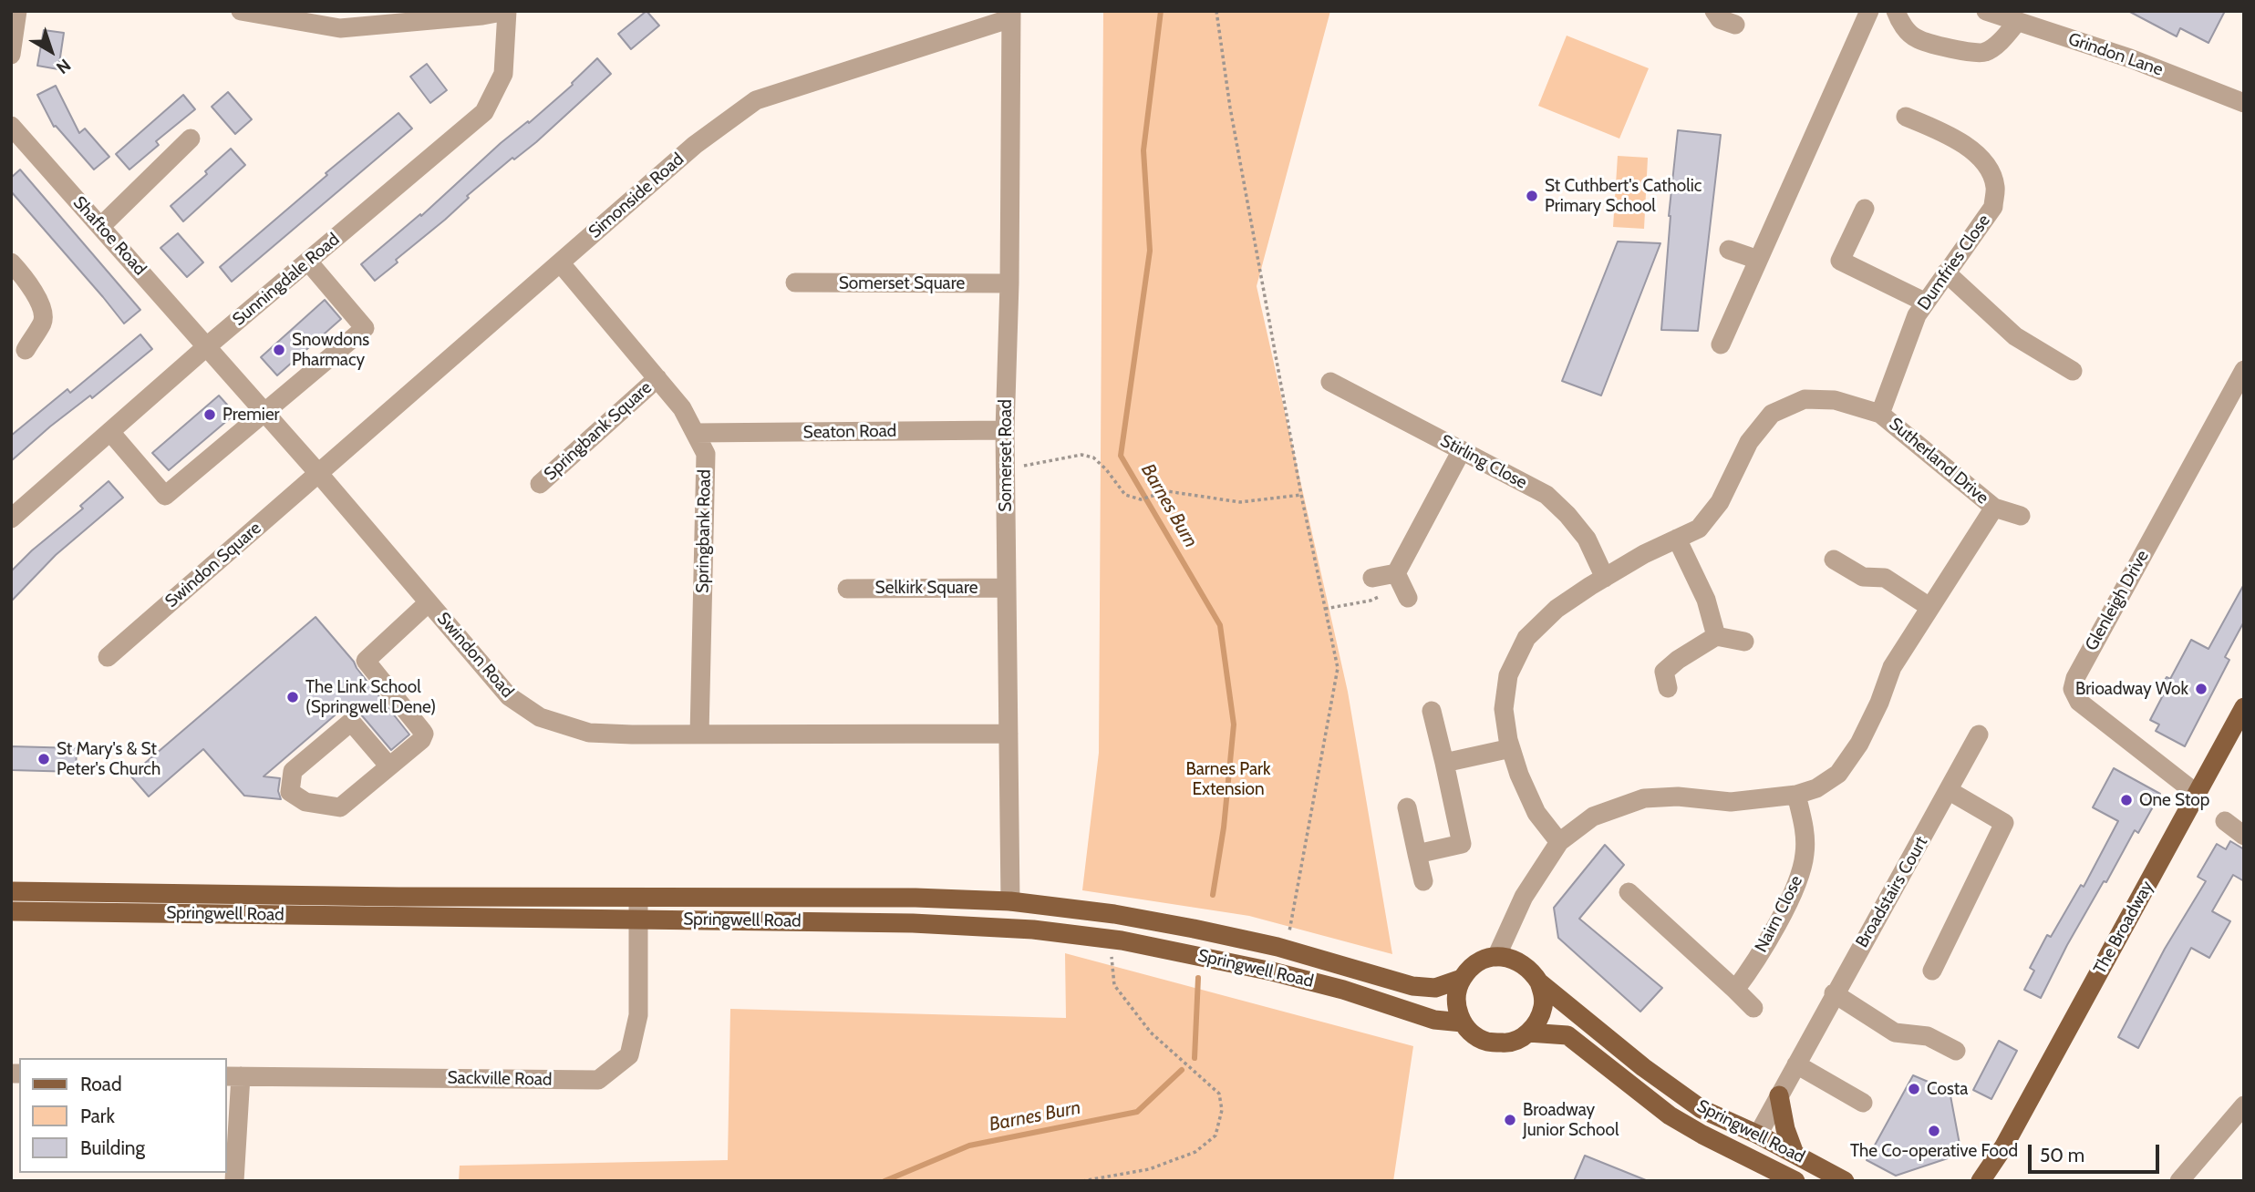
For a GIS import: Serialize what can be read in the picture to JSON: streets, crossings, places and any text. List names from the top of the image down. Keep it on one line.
{"streets":{"main road":["Springwell Road","The Broadway"],"street":["Grindon Lane","Simonside Road","Shaftoe Road","Dumfries Close","Sunningdale Road","Somerset Square","Springbank Square","Seaton Road","Somerset Road","Sutherland Drive","Stirling Close","Springbank Road","Swindon Square","Selkirk Square","Glenleigh Drive","Swindon Road","Broadstairs Court","Nairn Close","Sackville Road"]},"crossings":[["Simonside Road","Somerset Road"],["Simonside Road","Springbank Road"],["Simonside Road","Swindon Square"],["Simonside Road","Swindon Road"],["Shaftoe Road","Sunningdale Road"],["Shaftoe Road","Swindon Road"],["Dumfries Close","Sutherland Drive"],["Sunningdale Road","Swindon Road"],["Somerset Square","Somerset Road"],["Springbank Square","Springbank Road"],["Seaton Road","Somerset Road"],["Seaton Road","Springbank Road"],["Somerset Road","Selkirk Square"],["Somerset Road","Swindon Road"],["Somerset Road","Springwell Road"],["Sutherland Drive","Stirling Close"],["Sutherland Drive","Springwell Road"],["Sutherland Drive","Nairn Close"],["Springbank Road","Swindon Road"],["Swindon Square","Swindon Road"],["Glenleigh Drive","The Broadway"],["Broadstairs Court","Springwell Road"],["Springwell Road","Sackville Road"]],"water":["Barnes Burn"],"parks":["Barnes Park Extension"],"places":["St Cuthbert's Catholic Primary School","Snowdons Pharmacy","Premier","Brioadway Wok","The Link School (Springwell Dene)","St Mary's & St Peter's Church","One Stop","Costa","Broadway Junior School","The Co-operative Food"],"legend":["Road","Park","Building"],"scale_bar":"50 m","north":"bottom right"}
